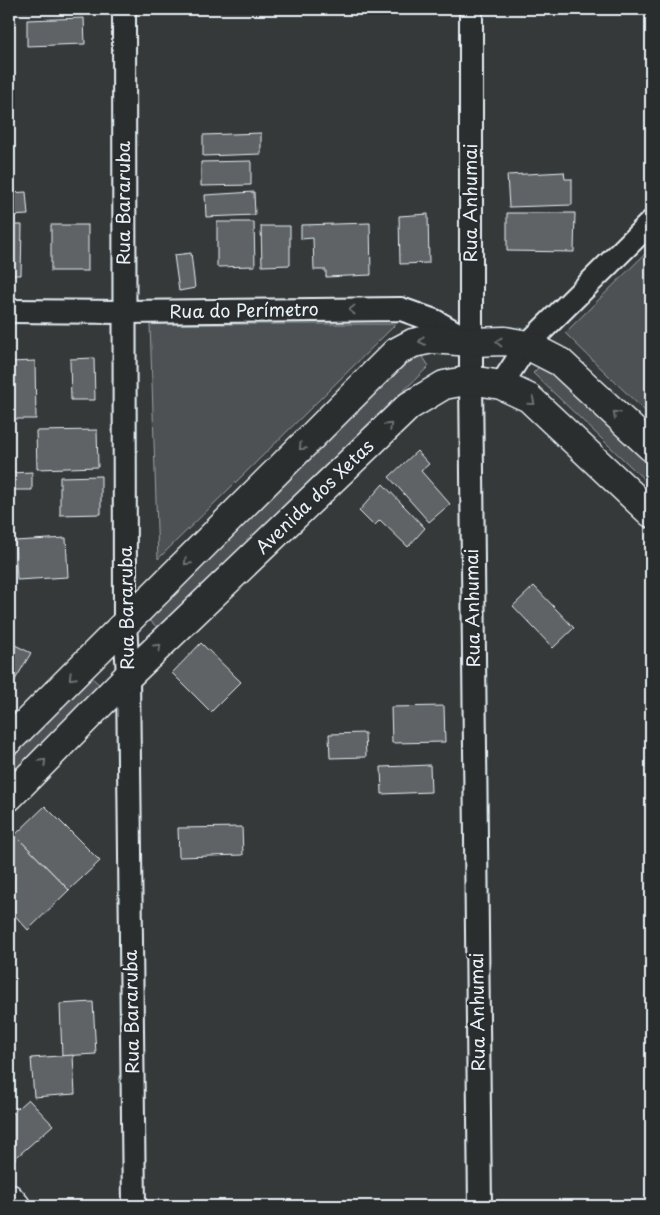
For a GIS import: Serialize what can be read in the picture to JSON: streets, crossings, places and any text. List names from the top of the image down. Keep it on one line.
{"streets":{"street":["Rua Bararuba","Rua Anhumai","Rua do Perímetro","Avenida dos Xetas"]},"crossings":[["Rua Bararuba","Rua do Perímetro"],["Rua Bararuba","Avenida dos Xetas"],["Rua Anhumai","Rua do Perímetro"],["Rua Anhumai","Avenida dos Xetas"]],"one_way":["Rua do Perímetro"]}
